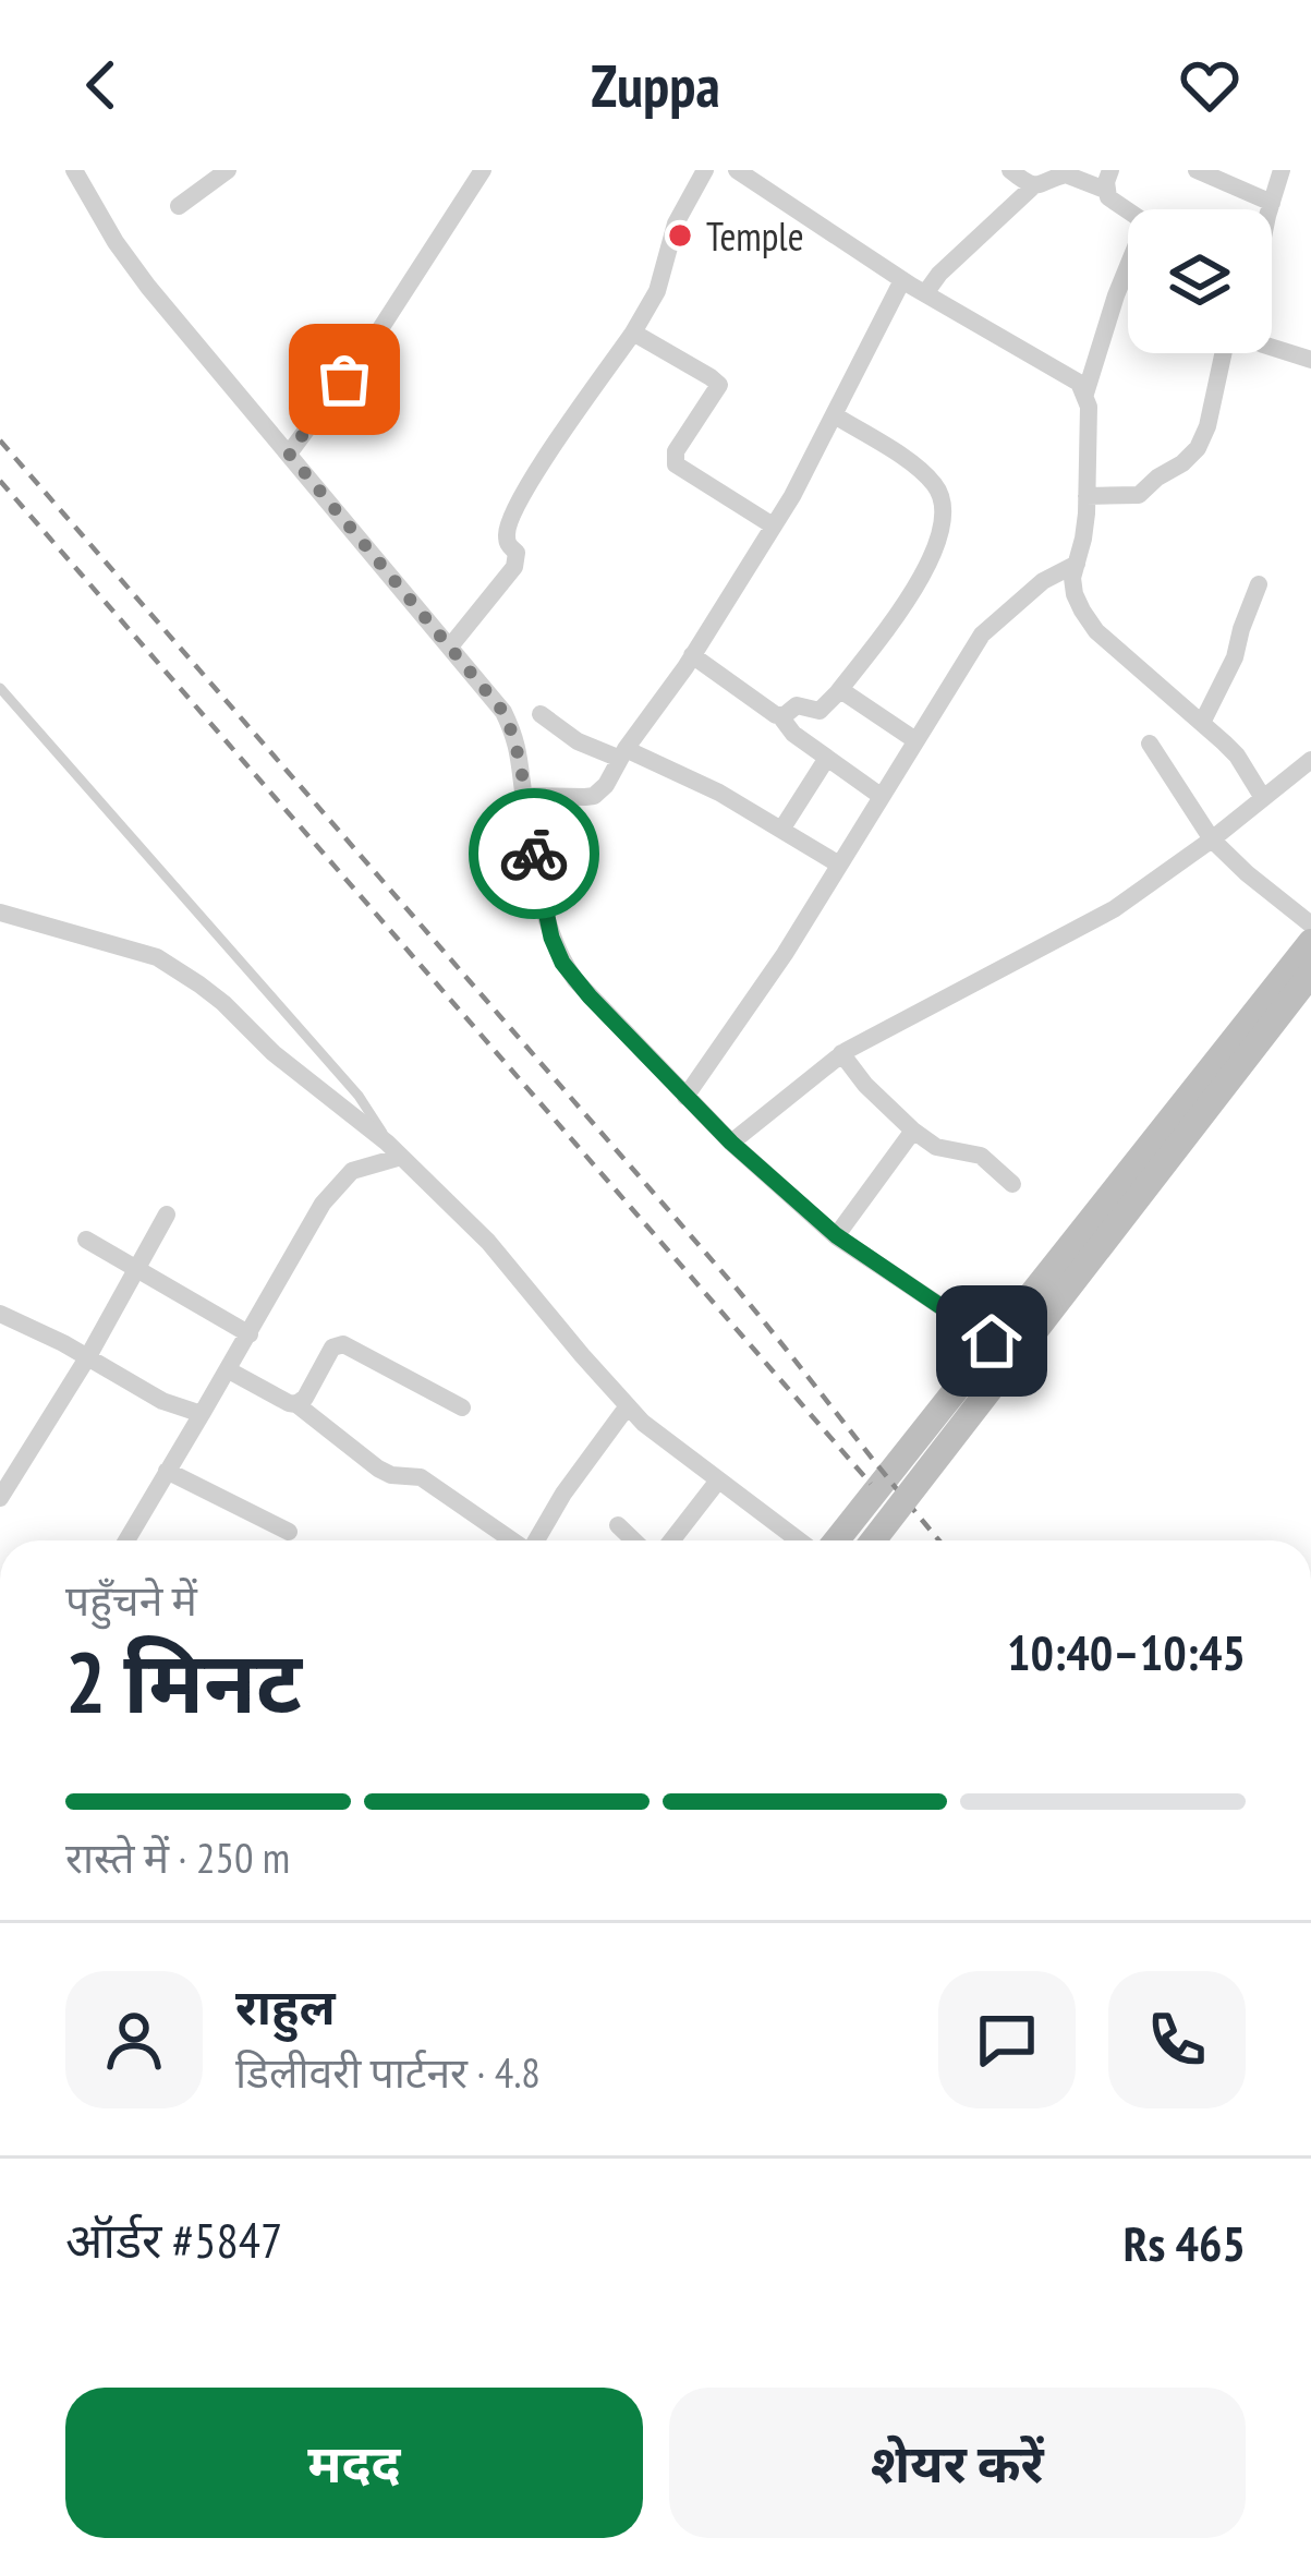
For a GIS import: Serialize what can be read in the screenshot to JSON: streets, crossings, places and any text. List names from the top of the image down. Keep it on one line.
{"places":["Temple"],"page":{"header":"Zuppa","heading":["2 मिनट","पहुँचने में","10:40–10:45"],"panel":["राहुल","डिलीवरी पार्टनर · 4.8","ऑर्डर #5847","Rs 465"],"bar":"रास्ते में · 250 m","buttons":["मदद","शेयर करें"]}}
